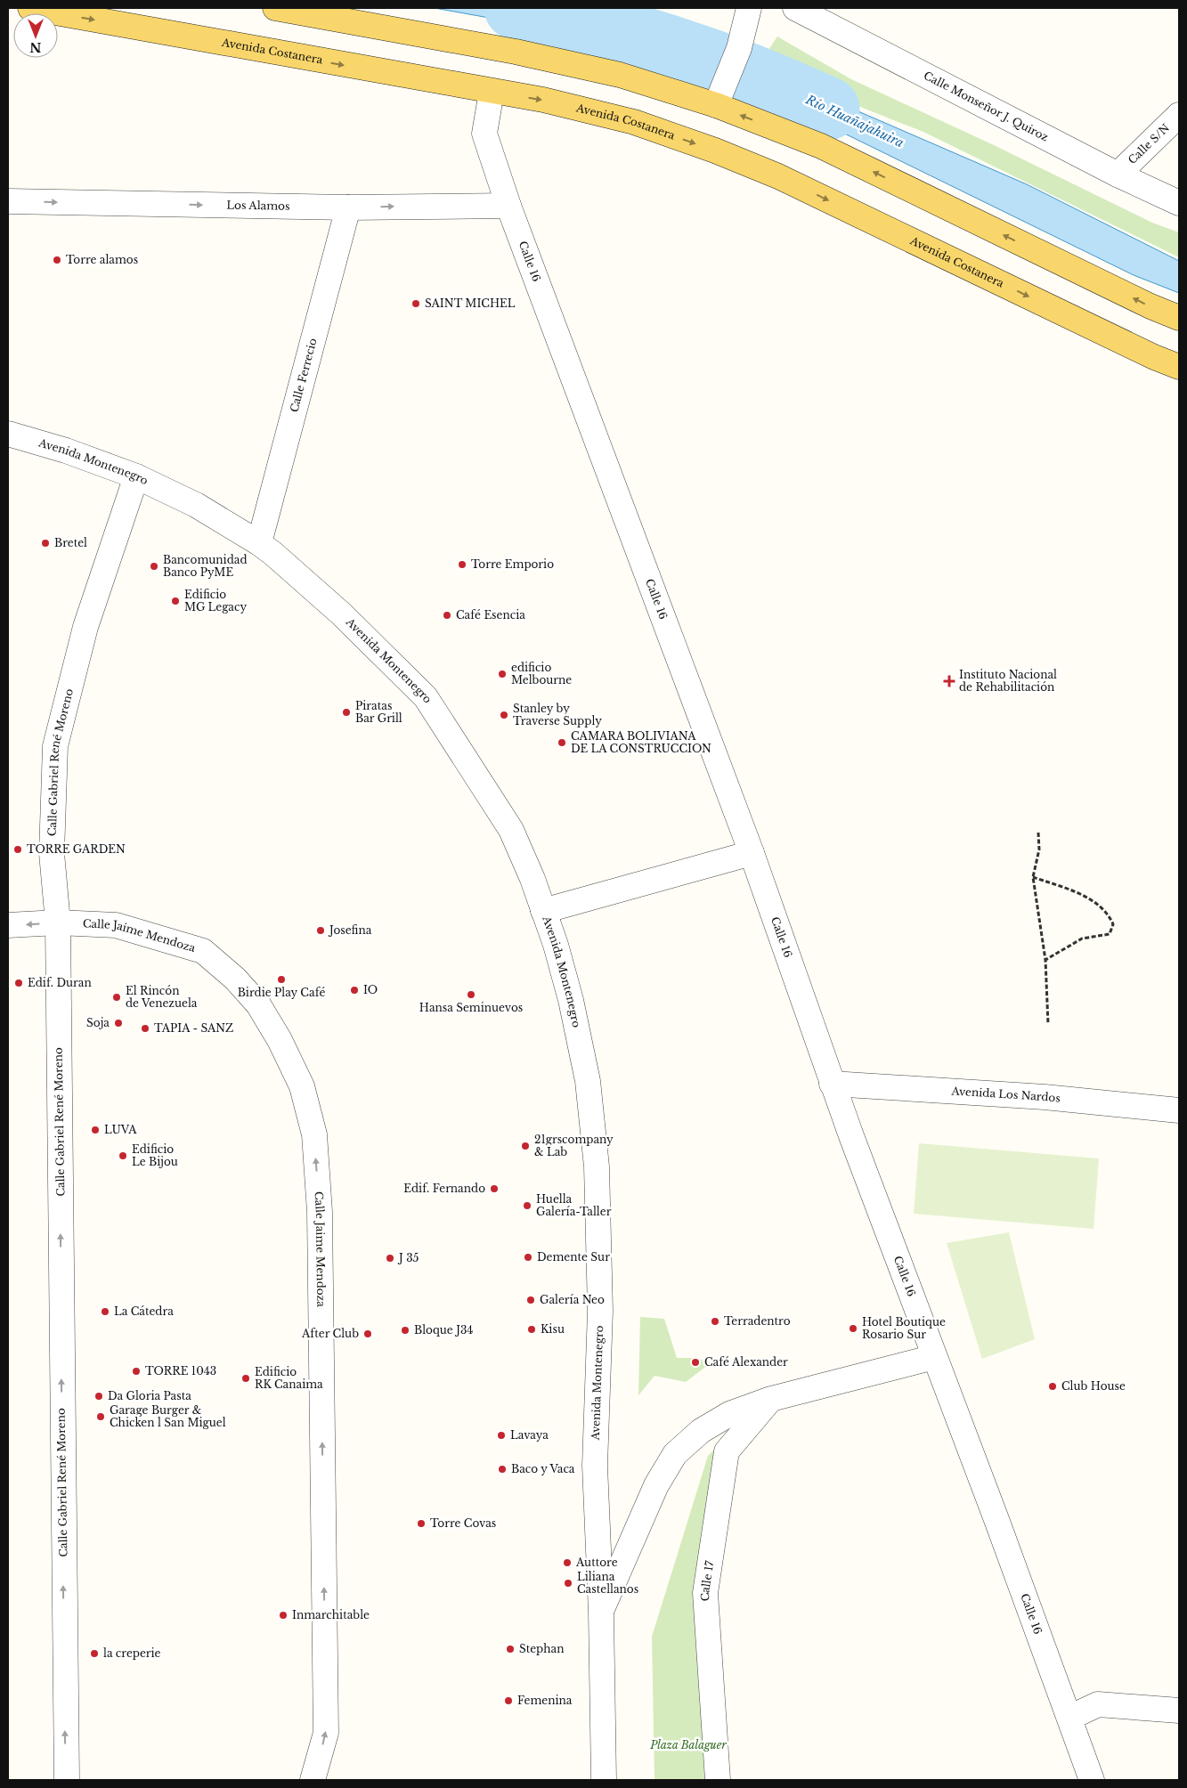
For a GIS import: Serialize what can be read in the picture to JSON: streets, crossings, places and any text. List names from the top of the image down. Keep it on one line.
{"streets":{"main road":["Avenida Costanera"],"street":["Calle Monseñor J. Quiroz","Calle S/N","Los Alamos","Calle 16","Calle Ferrecio","Avenida Montenegro","Calle Gabriel René Moreno","Calle Jaime Mendoza","Avenida Los Nardos","Calle 17"]},"crossings":[["Avenida Costanera","Calle 16"],["Calle Monseñor J. Quiroz","Calle S/N"],["Los Alamos","Calle 16"],["Los Alamos","Calle Ferrecio"],["Calle 16","Avenida Los Nardos"],["Calle Ferrecio","Avenida Montenegro"],["Avenida Montenegro","Calle Gabriel René Moreno"],["Calle Gabriel René Moreno","Calle Jaime Mendoza"]],"one_way":["Los Alamos","Calle Gabriel René Moreno","Calle Jaime Mendoza"],"water":["Río Huañajahuira"],"parks":["Plaza Balaguer"],"places":{"other":["Torre alamos","SAINT MICHEL","Bretel","Torre Emporio","Bancomunidad Banco PyME","Edificio MG Legacy","Café Esencia","edificio Melbourne","Piratas Bar Grill","Stanley by Traverse Supply","CAMARA BOLIVIANA DE LA CONSTRUCCION","TORRE GARDEN","Josefina","Birdie Play Café","Edif. Duran","IO","Hansa Seminuevos","El Rincón de Venezuela","Soja","TAPIA - SANZ","LUVA","21grscompany & Lab","Edificio Le Bijou","Edif. Fernando","Huella Galería-Taller","Demente Sur","J 35","Galería Neo","La Cátedra","Terradentro","Hotel Boutique Rosario Sur","Kisu","Bloque J34","After Club","Café Alexander","TORRE 1043","Edificio RK Canaima","Club House","Da Gloria Pasta","Garage Burger & Chicken l San Miguel","Lavaya","Baco y Vaca","Torre Covas","Auttore","Liliana Castellanos","Inmarchitable","Stephan","la creperie","Femenina"],"health":["Instituto Nacional de Rehabilitación"]},"north":"bottom"}
